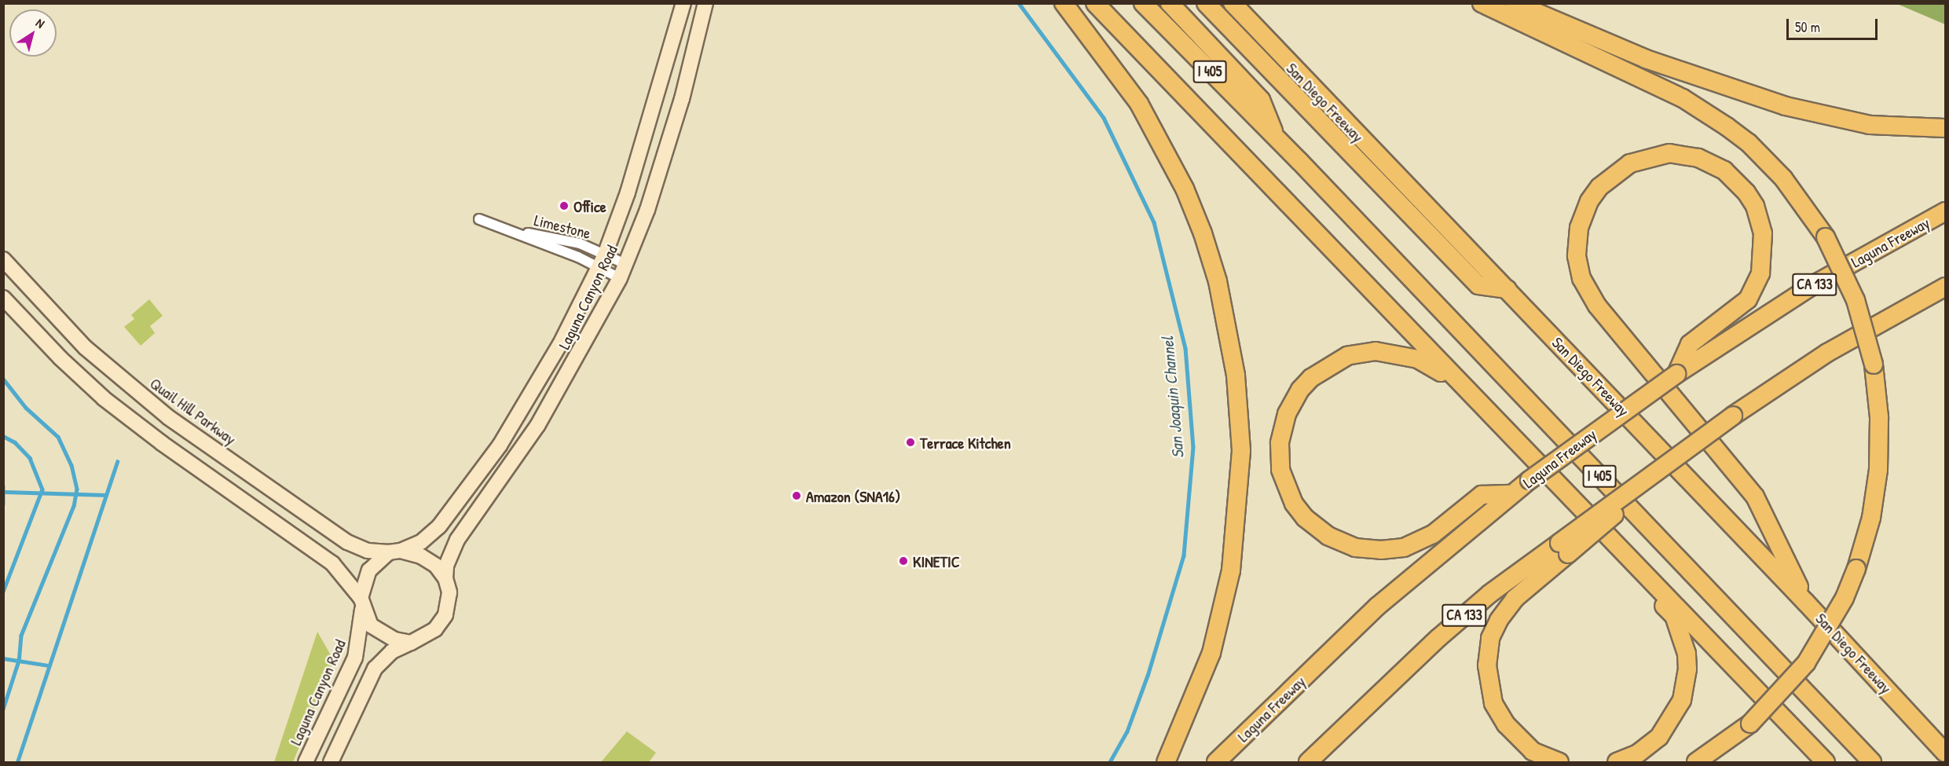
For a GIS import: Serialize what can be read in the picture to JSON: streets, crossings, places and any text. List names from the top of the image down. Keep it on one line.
{"streets":{"highway":["I 405","San Diego Freeway","Laguna Freeway","CA 133"],"main road":["Laguna Canyon Road","Quail Hill Parkway"],"street":["Limestone"]},"crossings":[["Limestone","Laguna Canyon Road"],["Laguna Canyon Road","Quail Hill Parkway"]],"water":["San Joaquin Channel"],"places":["Office","Terrace Kitchen","Amazon (SNA16)","KINETIC"],"scale_bar":"50 m","north":"top right"}
